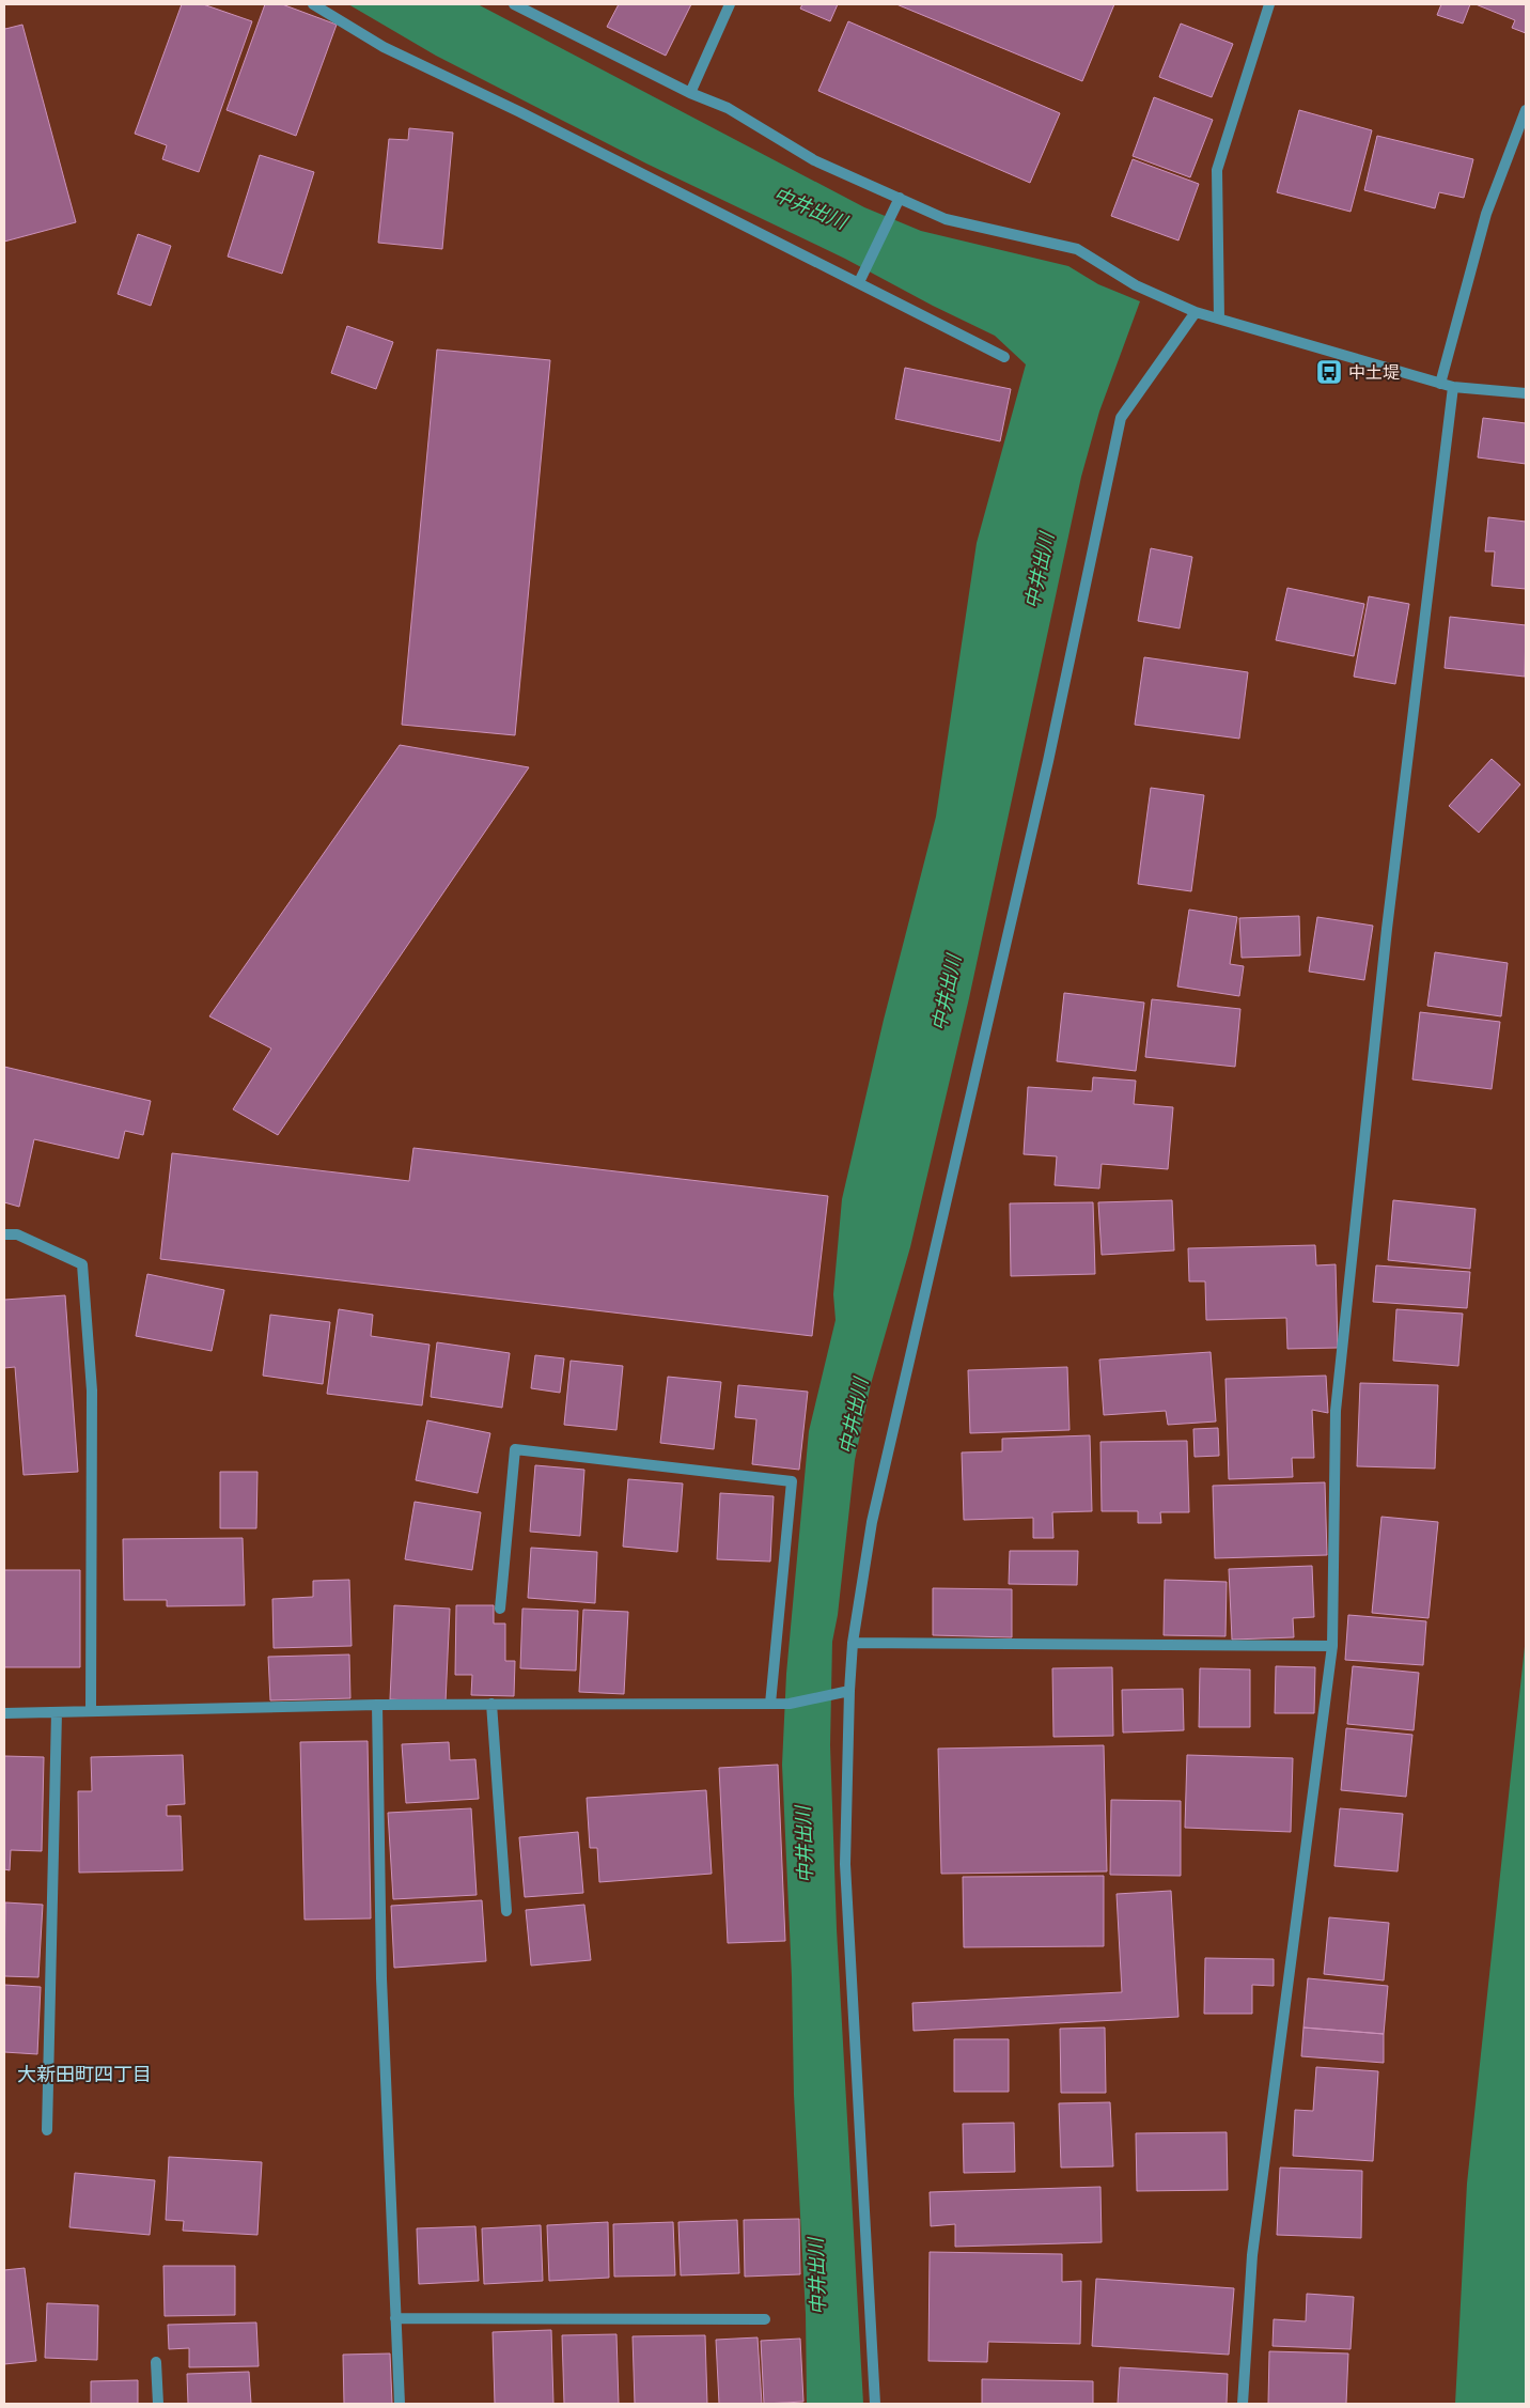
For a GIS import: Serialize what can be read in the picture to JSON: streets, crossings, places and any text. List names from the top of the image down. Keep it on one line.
{"districts":["大新田町四丁目"],"water":["中井出川"],"places":{"bus stop":["中土堤"]}}
